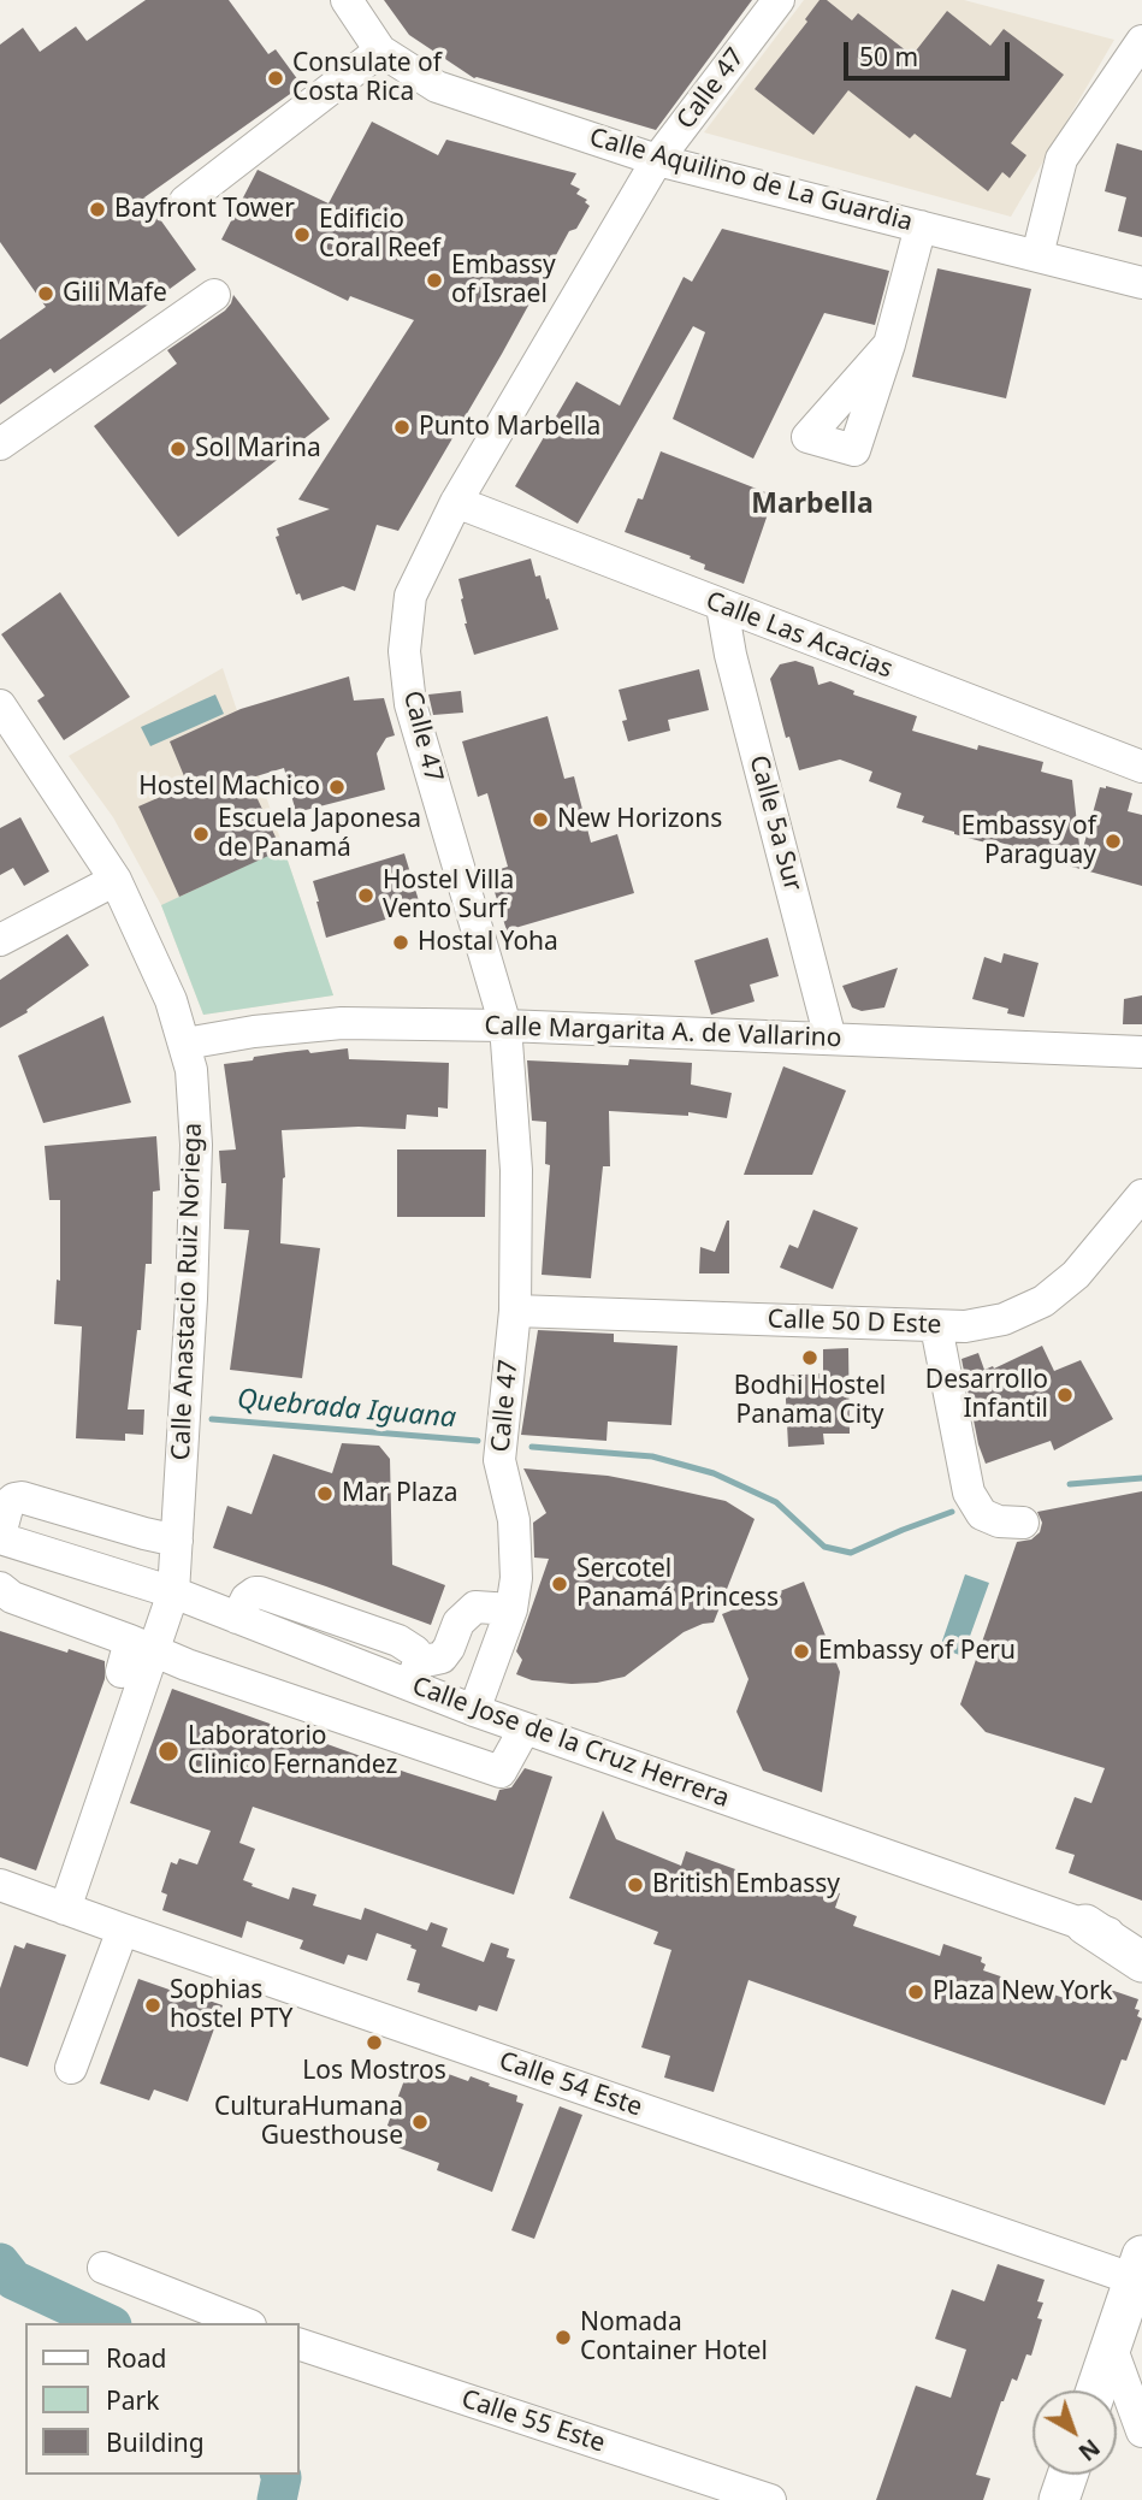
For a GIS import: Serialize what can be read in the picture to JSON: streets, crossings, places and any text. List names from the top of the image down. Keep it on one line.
{"streets":{"street":["Calle 47","Calle Aquilino de La Guardia","Calle Las Acacias","Calle 5a Sur","Calle Margarita A. de Vallarino","Calle Anastacio Ruiz Noriega","Calle 50 D Este","Calle Jose de la Cruz Herrera","Calle 54 Este","Calle 55 Este"]},"crossings":[["Calle 47","Calle Aquilino de La Guardia"],["Calle 47","Calle Las Acacias"],["Calle 47","Calle Margarita A. de Vallarino"],["Calle 47","Calle 50 D Este"],["Calle 47","Calle Jose de la Cruz Herrera"],["Calle Las Acacias","Calle 5a Sur"],["Calle 5a Sur","Calle Margarita A. de Vallarino"],["Calle Margarita A. de Vallarino","Calle Anastacio Ruiz Noriega"],["Calle Anastacio Ruiz Noriega","Calle Jose de la Cruz Herrera"],["Calle Anastacio Ruiz Noriega","Calle 54 Este"]],"districts":["Marbella"],"water":["Quebrada Iguana"],"places":["Consulate of Costa Rica","Bayfront Tower","Edificio Coral Reef","Embassy of Israel","Gili Mafe","Punto Marbella","Sol Marina","Hostel Machico","New Horizons","Escuela Japonesa de Panamá","Embassy of Paraguay","Hostel Villa Vento Surf","Hostal Yoha","Bodhi Hostel Panama City","Desarrollo Infantil","Mar Plaza","Sercotel Panamá Princess","Embassy of Peru","Laboratorio Clinico Fernandez","British Embassy","Plaza New York","Sophias hostel PTY","Los Mostros","CulturaHumana Guesthouse","Nomada Container Hotel"],"legend":["Road","Park","Building"],"scale_bar":"50 m","north":"bottom right"}
